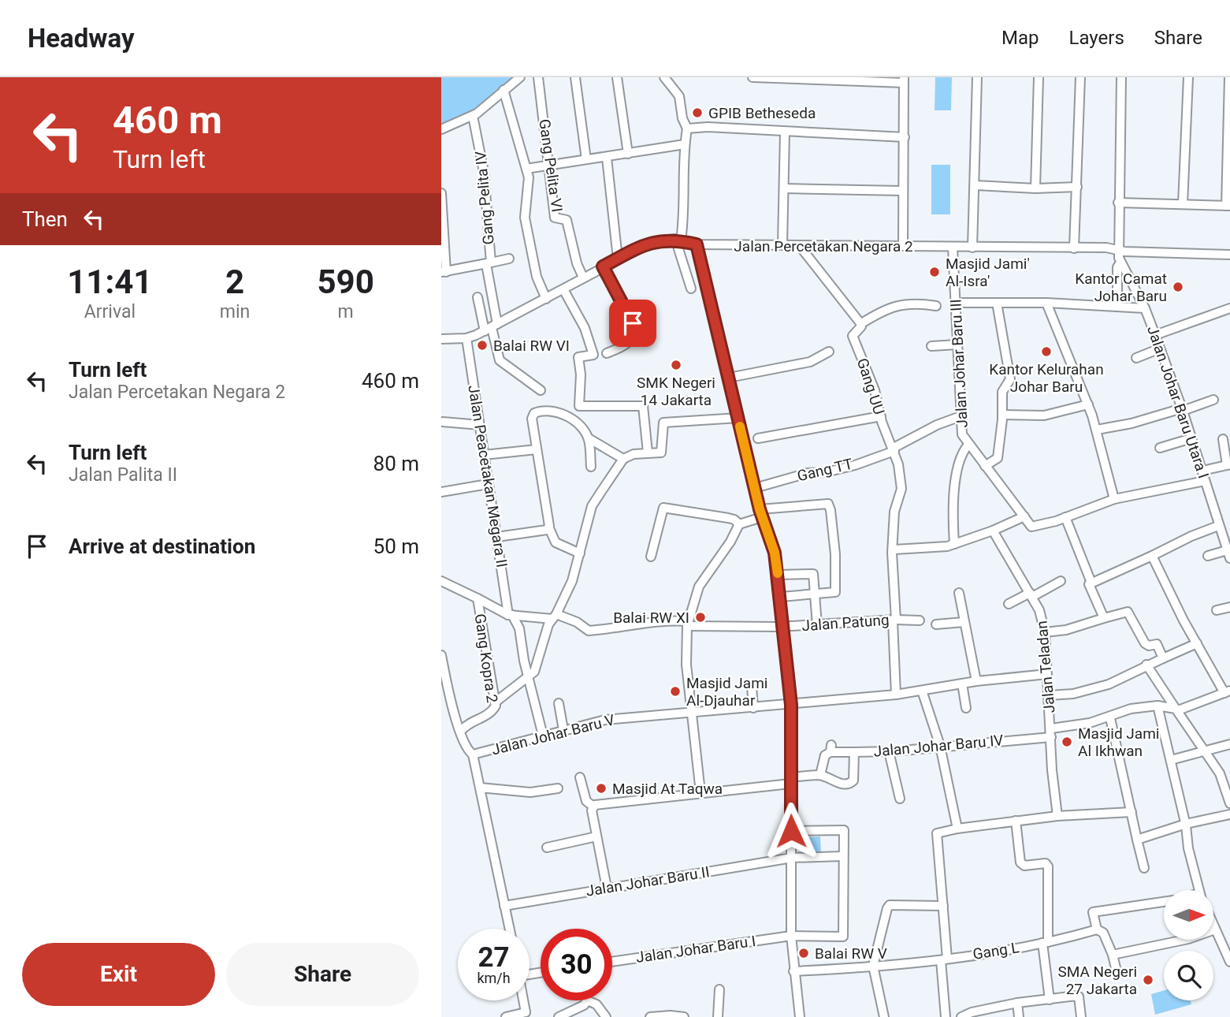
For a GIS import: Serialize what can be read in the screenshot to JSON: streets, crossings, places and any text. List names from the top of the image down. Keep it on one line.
{"streets":{"street":["Gang Pelita VI","Gang Pelita IV","Jalan Percetakan Negara 2","Jalan Johar Baru III","Gang UU","Jalan Johar Baru Utara I","Gang TT","Jalan Peacetakan Megara II","Jalan Patung","Gang Kopra 2","Jalan Teladan","Jalan Johar Baru V","Jalan Johar Baru IV","Jalan Johar Baru II","Jalan Johar Baru I","Gang L"]},"crossings":[["Gang Pelita VI","Jalan Percetakan Negara 2"],["Jalan Percetakan Negara 2","Jalan Johar Baru III"],["Jalan Percetakan Negara 2","Jalan Johar Baru Utara I"],["Jalan Percetakan Negara 2","Jalan Peacetakan Megara II"],["Jalan Johar Baru III","Gang TT"],["Gang UU","Gang TT"],["Gang UU","Jalan Patung"],["Jalan Peacetakan Megara II","Jalan Patung"],["Jalan Peacetakan Megara II","Jalan Johar Baru V"],["Jalan Teladan","Jalan Johar Baru V"],["Jalan Teladan","Jalan Johar Baru IV"],["Jalan Johar Baru V","Jalan Johar Baru II"],["Jalan Johar Baru II","Jalan Johar Baru I"]],"places":["GPIB Betheseda","Masjid Jami' Al-Isra'","Kantor Camat Johar Baru","Balai RW VI","Kantor Kelurahan Johar Baru","SMK Negeri 14 Jakarta","Balai RW XI","Masjid Jami Al-Djauhar","Masjid Jami Al Ikhwan","Masjid At Taqwa","Balai RW V","SMA Negeri 27 Jakarta"],"north":"right","page":{"header":"Headway","nav":["Map","Layers","Share"],"turn":["460 m","Turn left"],"then":"Then","eta":["11:41","Arrival","2","min","590","m"],"list":[{"name":"Turn left","note":"Jalan Percetakan Negara 2","value":"460 m"},{"name":"Turn left","note":"Jalan Palita II","value":"80 m"},{"name":"Arrive at destination","value":"50 m"}],"speed":"27 km/h","limit":"30","buttons":["Exit","Share"]}}
